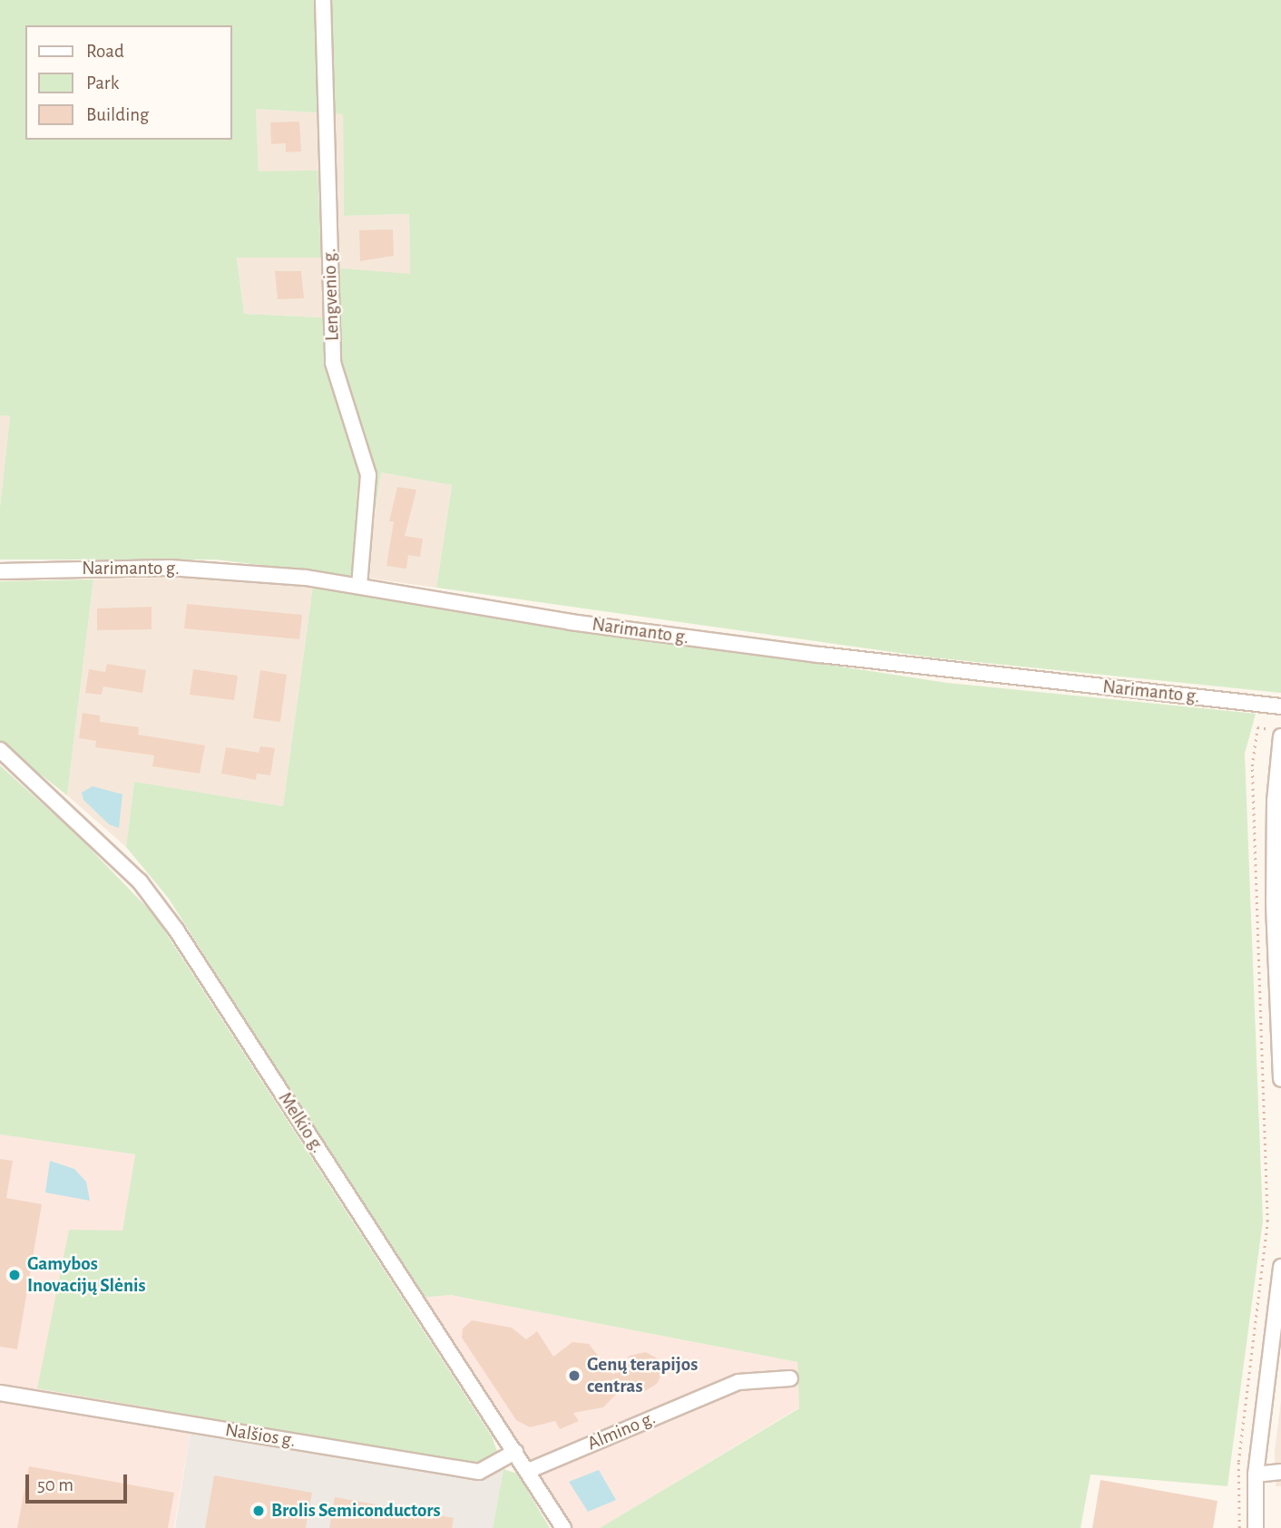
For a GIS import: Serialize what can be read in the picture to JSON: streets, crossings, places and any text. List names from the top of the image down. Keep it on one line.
{"streets":{"street":["Lengvenio g.","Narimanto g.","Melkio g.","Almino g.","Nalšios g."]},"crossings":[["Lengvenio g.","Narimanto g."],["Melkio g.","Almino g."],["Melkio g.","Nalšios g."]],"places":["Gamybos Inovacijų Slėnis","Genų terapijos centras","Brolis Semiconductors"],"legend":["Road","Park","Building"],"scale_bar":"50 m"}
